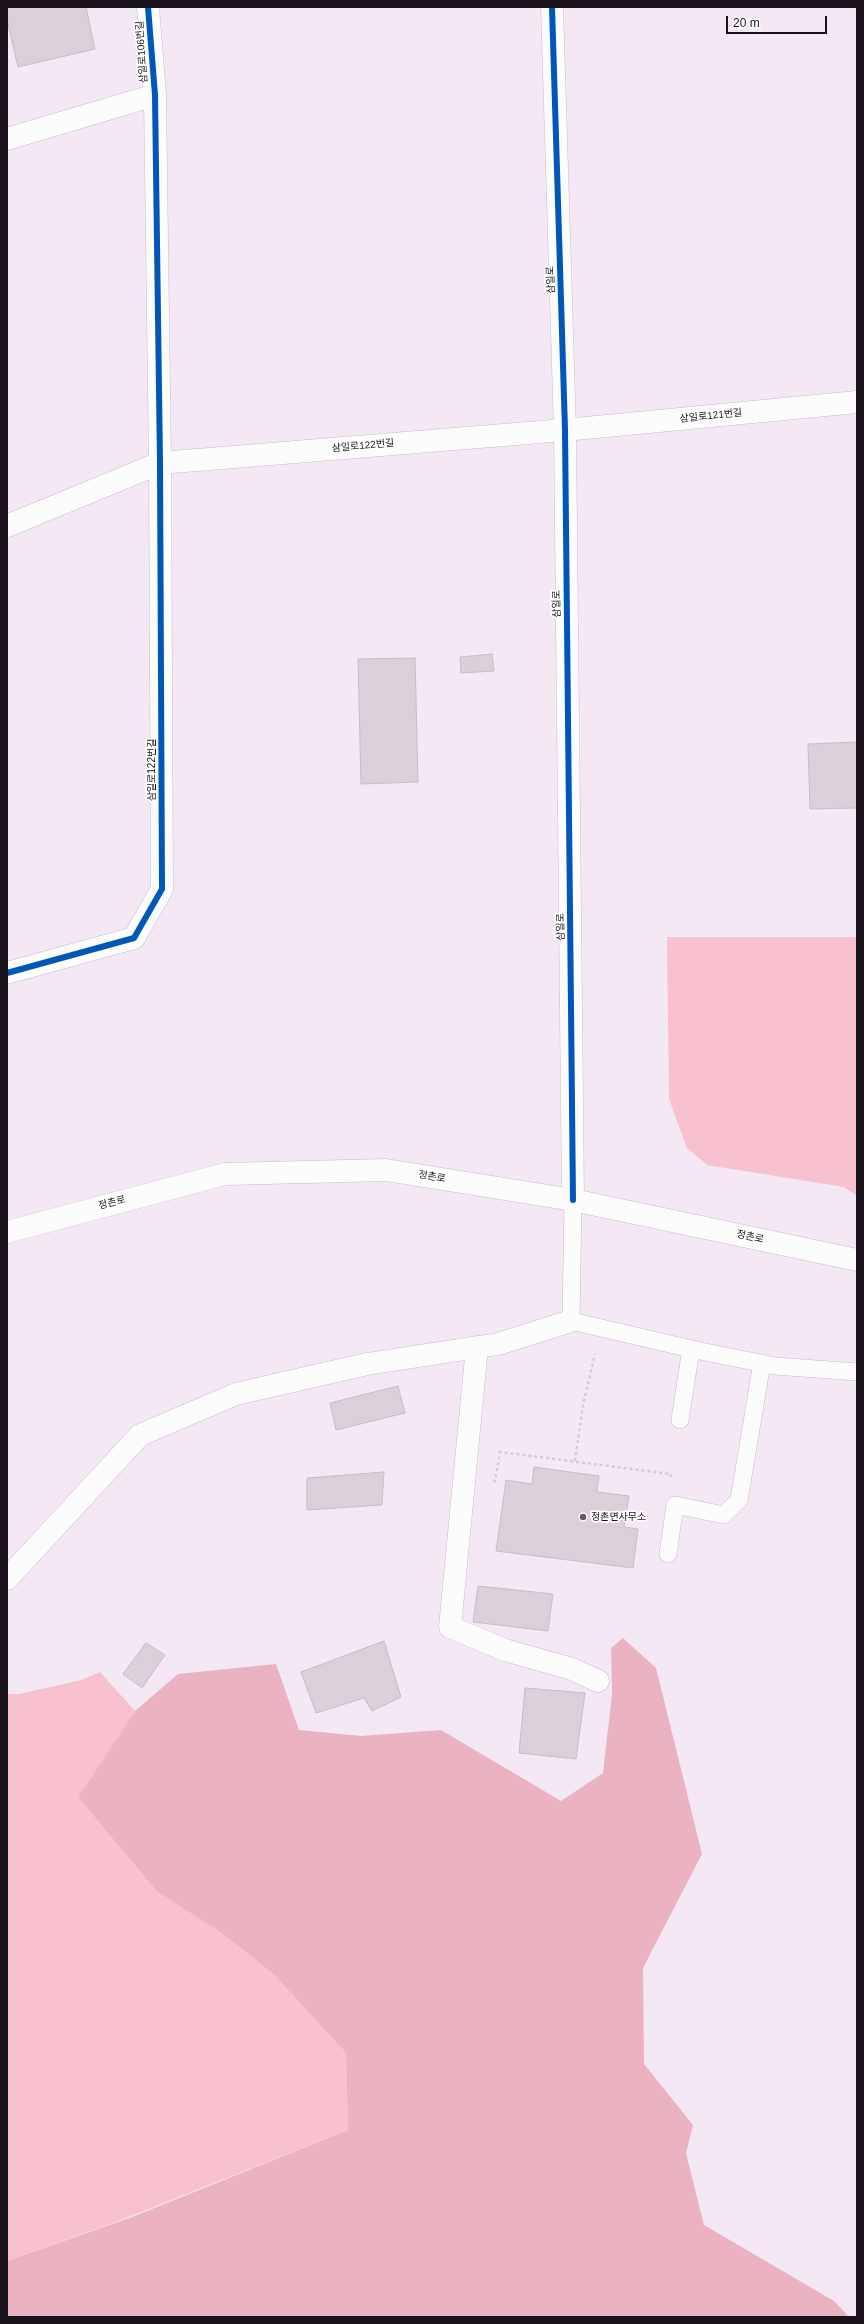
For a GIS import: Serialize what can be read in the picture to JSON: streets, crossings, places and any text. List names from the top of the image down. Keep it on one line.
{"streets":{"street":["삼일로106번길","삼일로","삼일로121번길","삼일로122번길","정촌로"]},"crossings":[["삼일로","삼일로121번길"],["삼일로","삼일로122번길"],["삼일로","정촌로"],["삼일로121번길","삼일로122번길"]],"places":["정촌면사무소"],"scale_bar":"20 m"}
